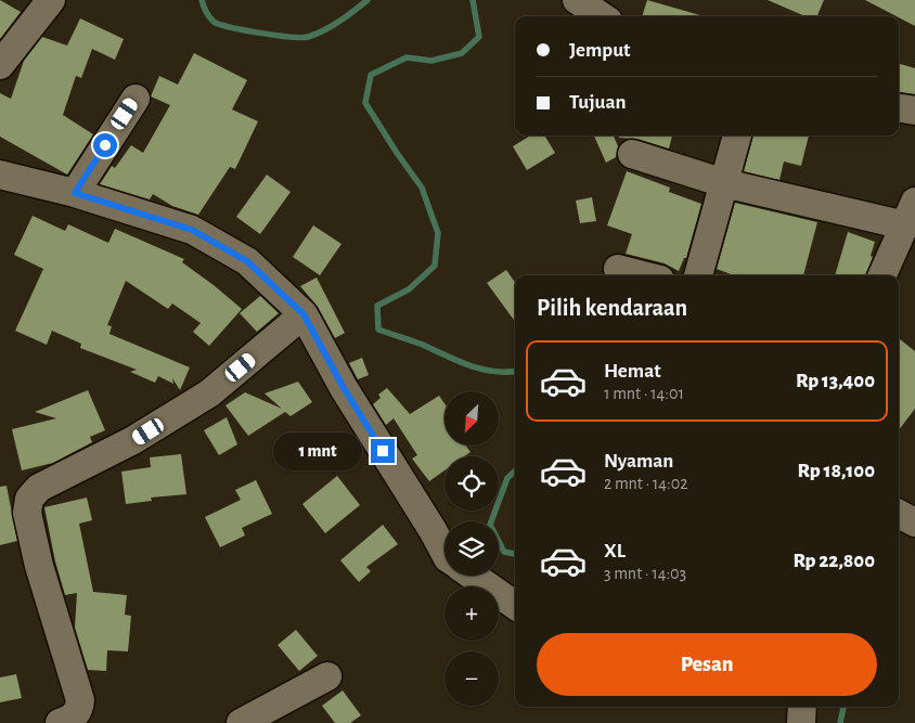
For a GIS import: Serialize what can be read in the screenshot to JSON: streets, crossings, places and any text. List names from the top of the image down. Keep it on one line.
{"north":"bottom left","page":{"banner":["Jemput","Tujuan"],"heading":"Pilih kendaraan","list":[{"name":"Hemat","note":"1 mnt · 14:01","value":"Rp 13,400"},{"name":"Nyaman","note":"2 mnt · 14:02","value":"Rp 18,100"},{"name":"XL","note":"3 mnt · 14:03","value":"Rp 22,800"}],"map_buttons":["+","−"],"bubble":"1 mnt","buttons":"Pesan"}}
